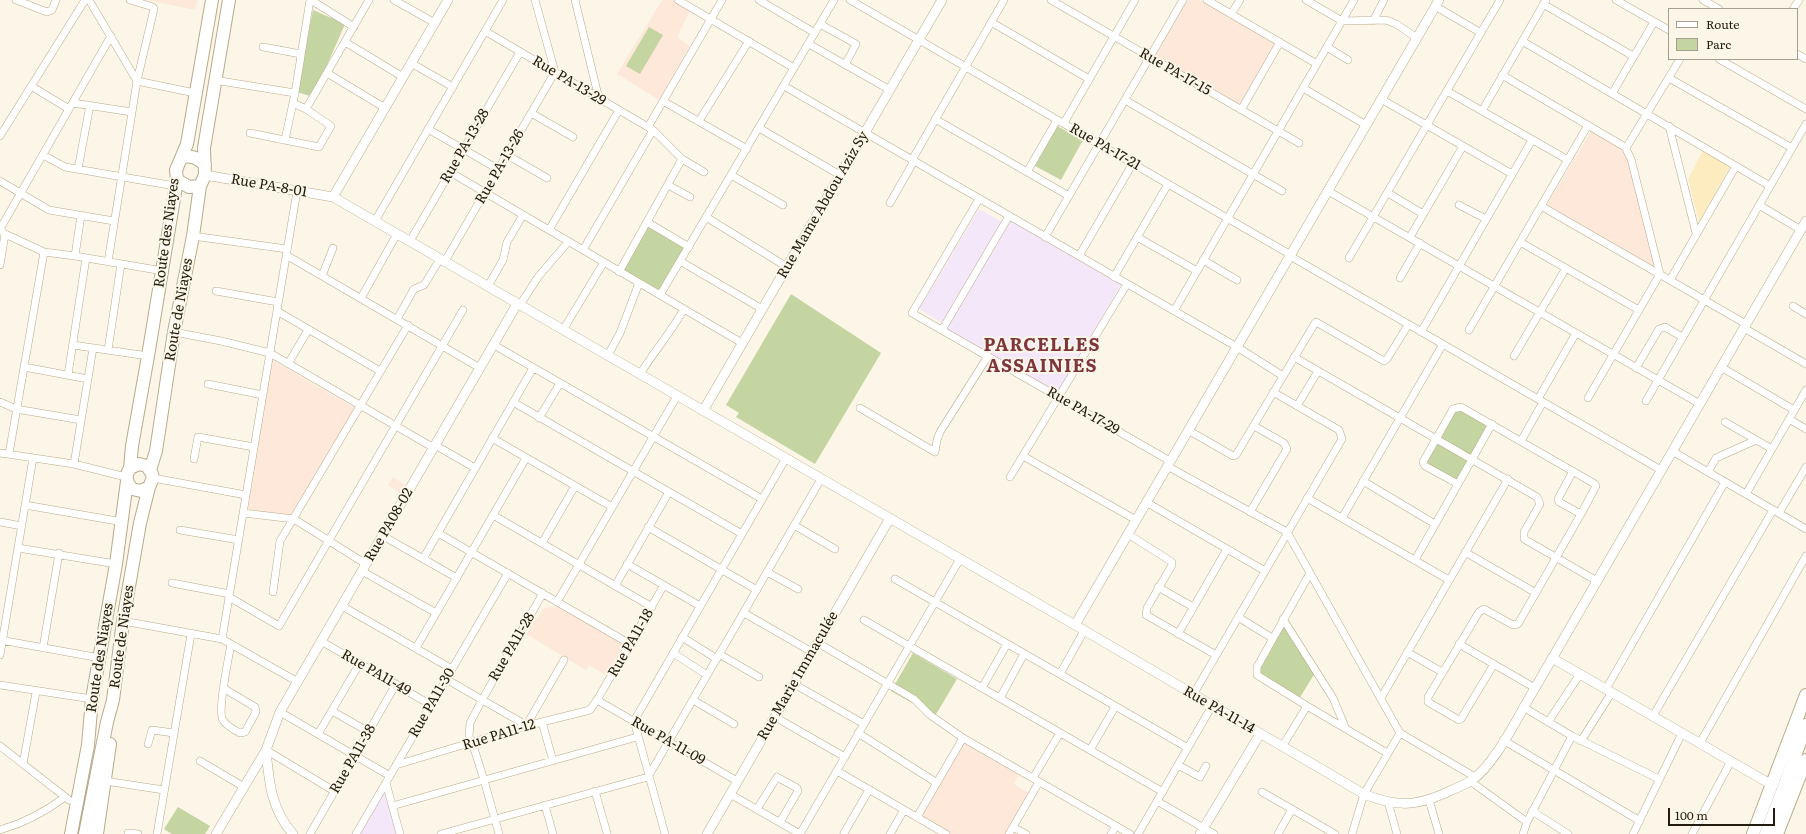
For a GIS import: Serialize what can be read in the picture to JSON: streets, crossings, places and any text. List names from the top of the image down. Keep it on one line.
{"streets":{"main road":["Route des Niayes","Route de Niayes"],"street":["Rue PA-17-15","Rue PA-13-29","Rue PA-13-28","Rue PA-17-21","Rue PA-13-26","Rue PA-8-01","Rue Mame Abdou Aziz Sy","Rue PA-17-29","Rue PA08-02","Rue PA11-18","Rue PA11-28","Rue PA11-49","Rue Marie Immaculée","Rue PA11-30","Rue PA-11-14","Rue PA11-12","Rue PA-11-09","Rue PA11-38"]},"crossings":[["Rue PA-13-29","Rue PA-13-28"],["Rue PA-13-29","Rue PA-13-26"],["Rue PA-13-28","Rue PA-11-14"],["Rue PA-17-21","Rue Mame Abdou Aziz Sy"],["Rue PA-13-26","Rue PA-11-14"],["Rue PA-8-01","Route des Niayes"],["Rue PA-8-01","Route de Niayes"],["Rue PA-8-01","Rue PA-11-14"],["Rue Mame Abdou Aziz Sy","Rue PA-11-14"],["Route des Niayes","Route de Niayes"],["Rue PA08-02","Rue PA11-49"],["Rue PA08-02","Rue PA-11-14"],["Rue PA11-18","Rue PA11-12"],["Rue PA11-18","Rue PA-11-09"],["Rue PA11-28","Rue PA11-12"],["Rue PA11-49","Rue PA11-30"],["Rue PA11-49","Rue PA11-38"],["Rue Marie Immaculée","Rue PA-11-14"],["Rue Marie Immaculée","Rue PA-11-09"],["Rue PA11-30","Rue PA11-12"],["Rue PA11-12","Rue PA-11-09"]],"districts":["PARCELLES ASSAINIES"],"legend":["Route","Parc"],"scale_bar":"100 m"}
